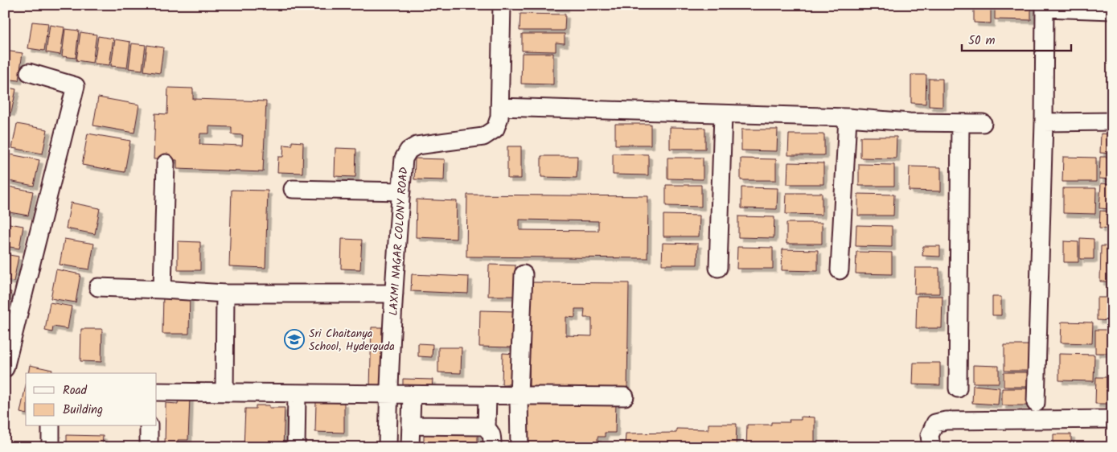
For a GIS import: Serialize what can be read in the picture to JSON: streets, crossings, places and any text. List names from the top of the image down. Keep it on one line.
{"streets":{"street":["LAXMI NAGAR COLONY ROAD"]},"places":{"school or university":["Sri Chaitanya School, Hyderguda"]},"legend":["Road","Building"],"scale_bar":"50 m"}
